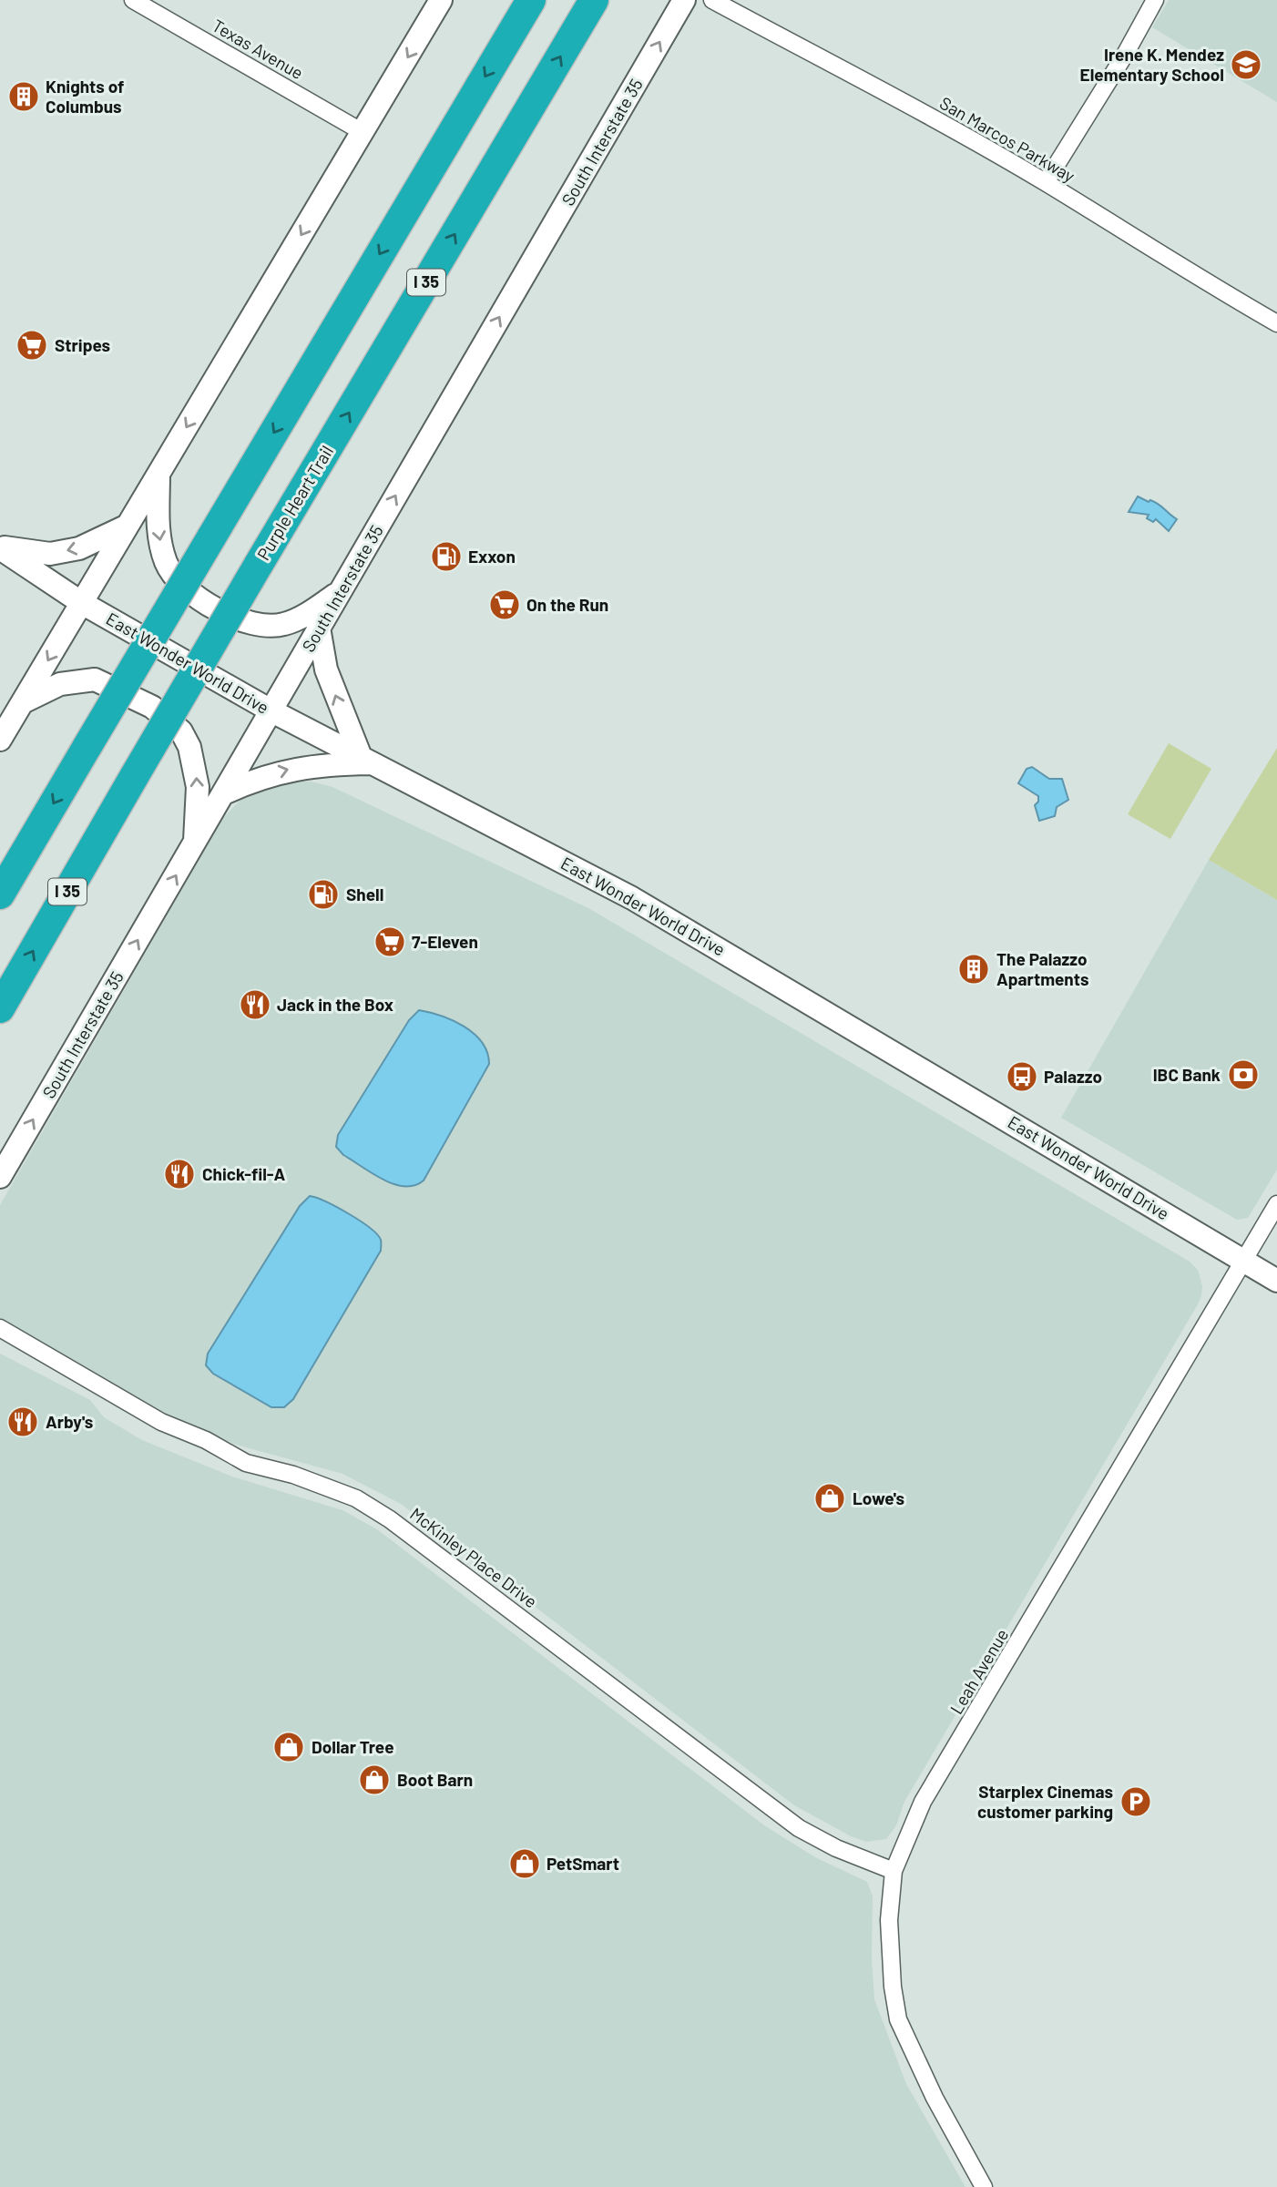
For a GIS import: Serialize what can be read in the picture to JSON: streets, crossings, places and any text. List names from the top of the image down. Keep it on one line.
{"streets":{"highway":["I 35","Purple Heart Trail"],"main road":["South Interstate 35","East Wonder World Drive"],"street":["Texas Avenue","San Marcos Parkway","McKinley Place Drive","Leah Avenue"]},"crossings":[["South Interstate 35","East Wonder World Drive"],["East Wonder World Drive","Leah Avenue"],["McKinley Place Drive","Leah Avenue"]],"one_way":["South Interstate 35"],"places":{"school or university":["Irene K. Mendez Elementary School"],"building":["Knights of Columbus","The Palazzo Apartments"],"supermarket":["Stripes","On the Run","7-Eleven"],"fuel station":["Exxon","Shell"],"restaurant":["Jack in the Box","Chick-fil-A","Arby's"],"bank":["IBC Bank"],"bus stop":["Palazzo"],"shop":["Lowe's","Dollar Tree","Boot Barn","PetSmart"],"parking":["Starplex Cinemas customer parking"]}}
